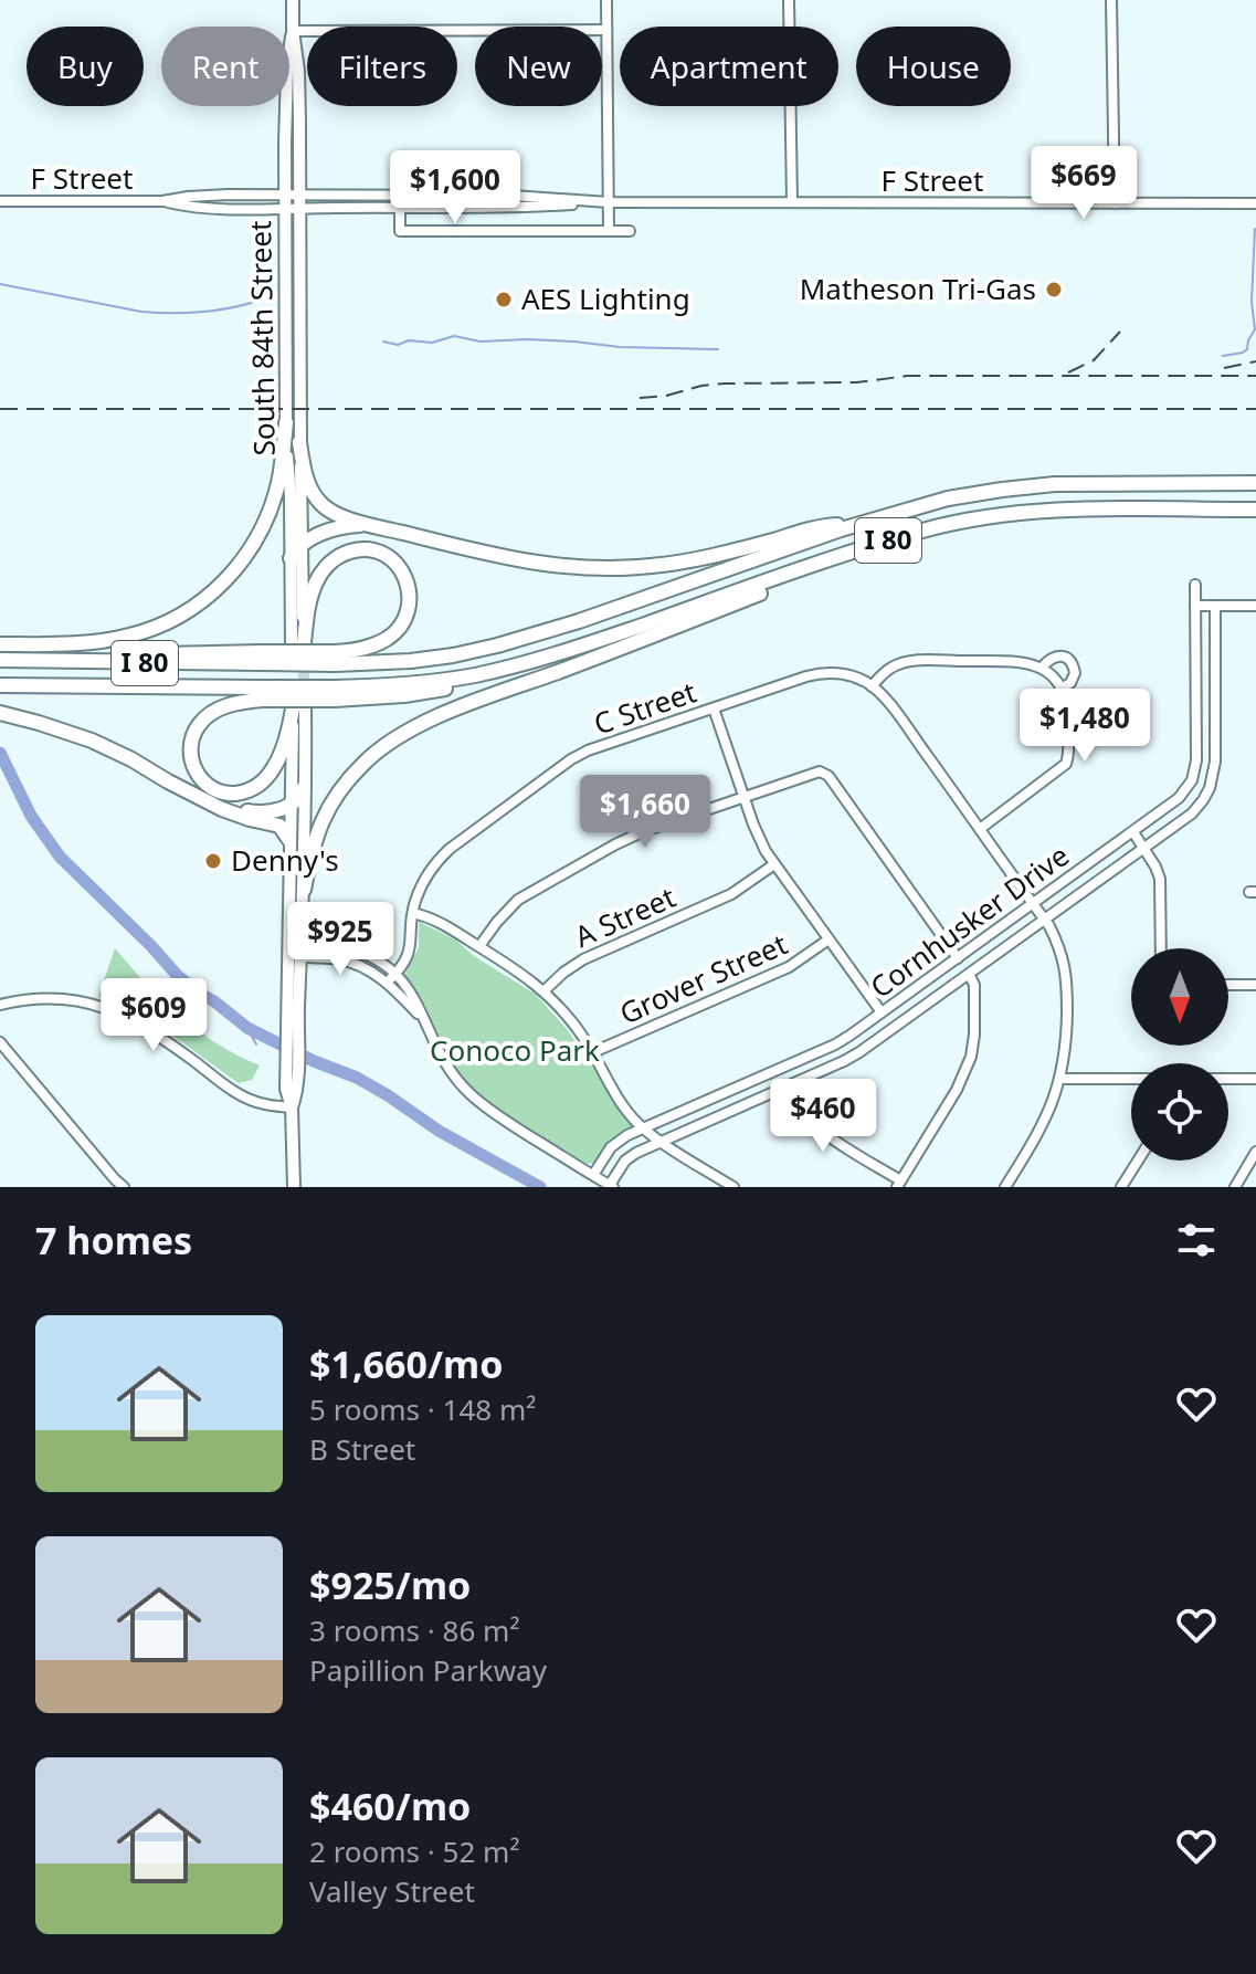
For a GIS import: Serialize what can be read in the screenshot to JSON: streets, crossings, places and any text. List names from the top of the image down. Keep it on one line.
{"streets":{"highway":["I 80"],"main road":["South 84th Street"],"street":["F Street","C Street","A Street","Cornhusker Drive","Grover Street"]},"crossings":[["F Street","South 84th Street"]],"parks":["Conoco Park"],"places":["Matheson Tri-Gas","AES Lighting","Denny's"],"north":"bottom","page":{"chip":["Buy","Rent","Filters","New","Apartment","House"],"price":["$669","$1,600","$1,480","$1,660","$925","$609","$460"],"heading":"7 homes","list":[{"name":"$1,660/mo","note":"5 rooms · 148 m² · B Street"},{"name":"$925/mo","note":"3 rooms · 86 m² · Papillion Parkway"},{"name":"$460/mo","note":"2 rooms · 52 m² · Valley Street"}]}}
